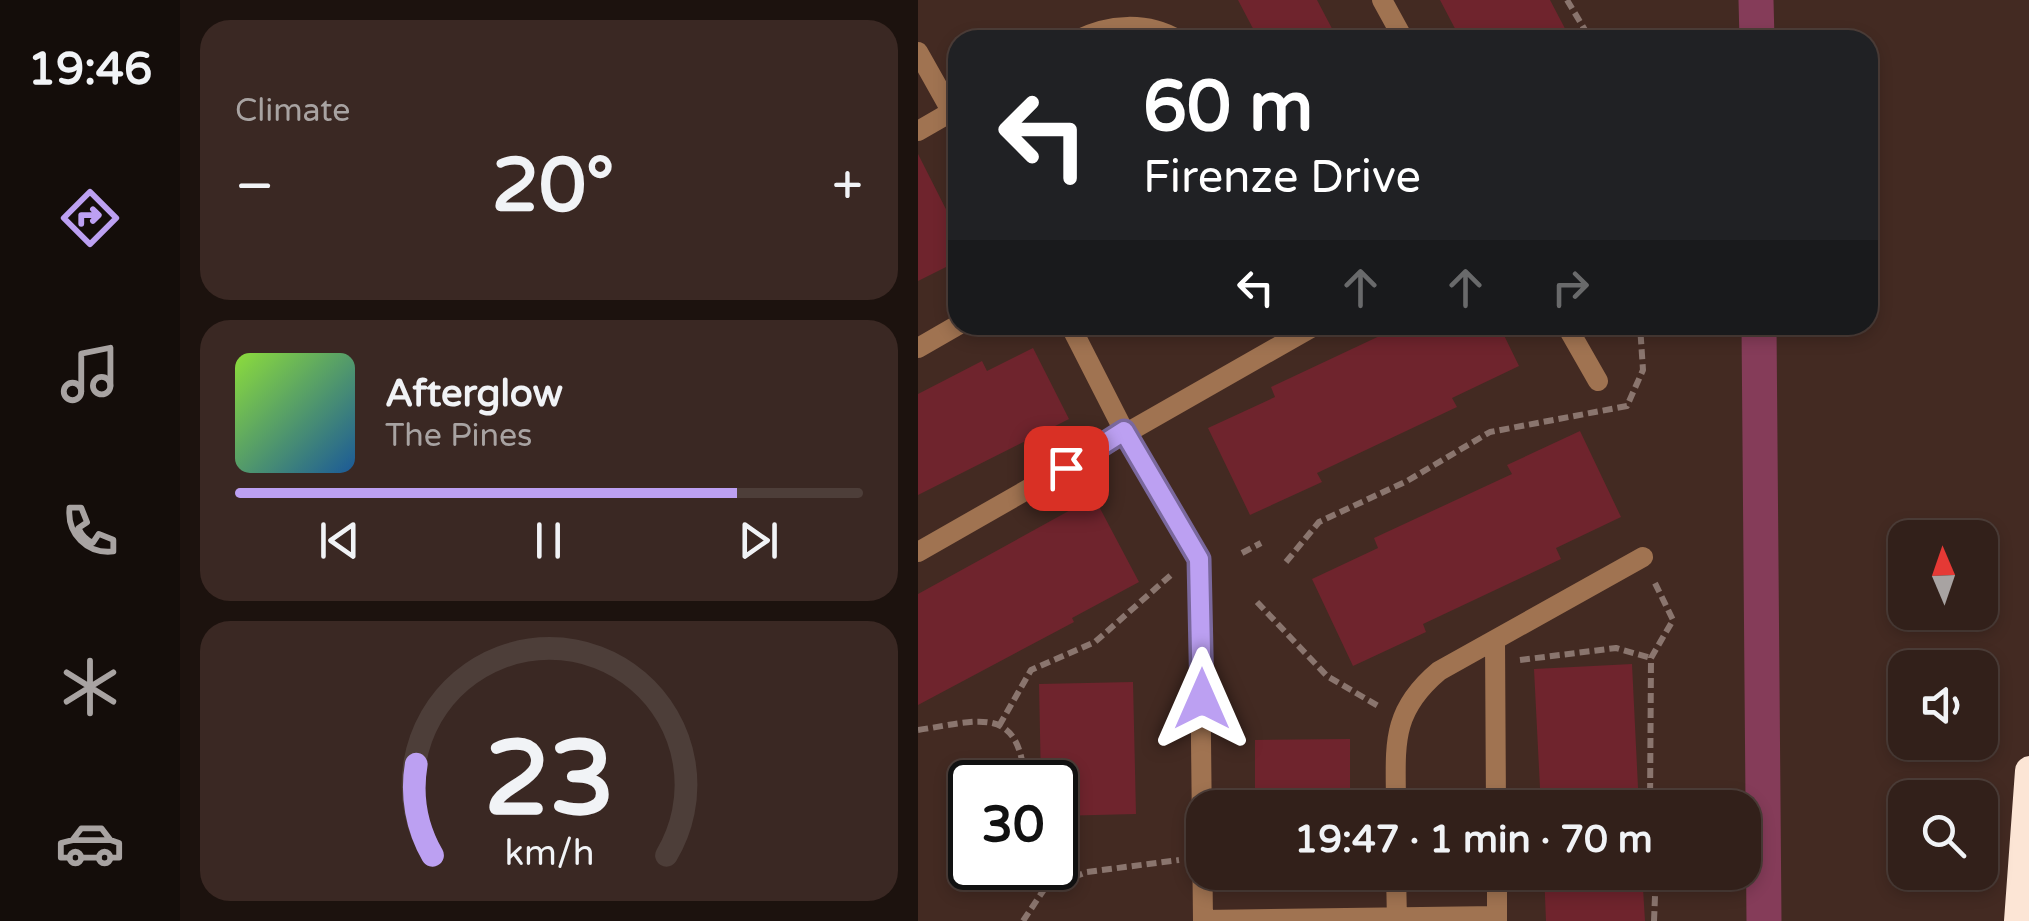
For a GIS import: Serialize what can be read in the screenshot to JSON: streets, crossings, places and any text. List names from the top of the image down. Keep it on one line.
{"north":"top","page":{"tabs":"19:46","tile":"Climate","turn":["60 m","Firenze Drive"],"heat":["−","20°","+"],"song":["Afterglow","The Pines"],"limit":"30","trip":"19:47 · 1 min · 70 m","gauge":["23","km/h"]}}
